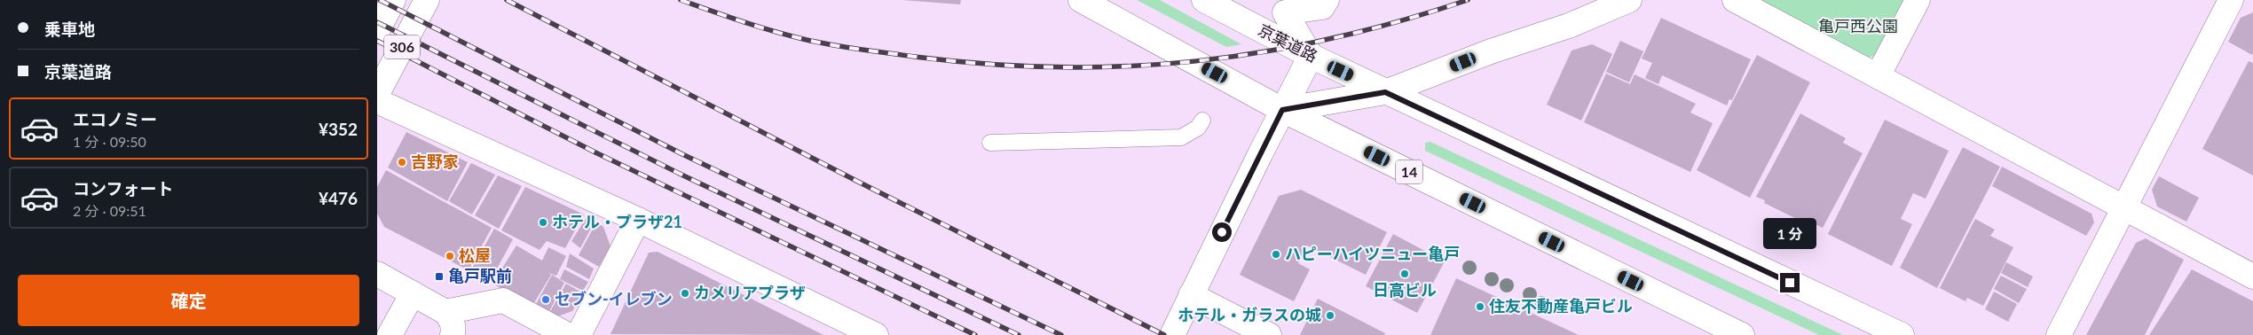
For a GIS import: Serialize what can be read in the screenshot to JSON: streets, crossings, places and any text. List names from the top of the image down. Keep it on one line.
{"streets":{"main road":["京葉道路","306","14"]},"parks":["亀戸西公園"],"places":{"other":["吉野家","ホテル・プラザ21","ハピーハイツニュー亀戸","松屋","日高ビル","カメリアプラザ","セブン-イレブン","住友不動産亀戸ビル","ホテル・ガラスの城"],"transit":["亀戸駅前"]},"page":{"banner":["乗車地","京葉道路"],"list":[{"name":"エコノミー","note":"1 分 · 09:50","value":"¥352"},{"name":"コンフォート","note":"2 分 · 09:51","value":"¥476"}],"bubble":"1 分","buttons":"確定"}}
